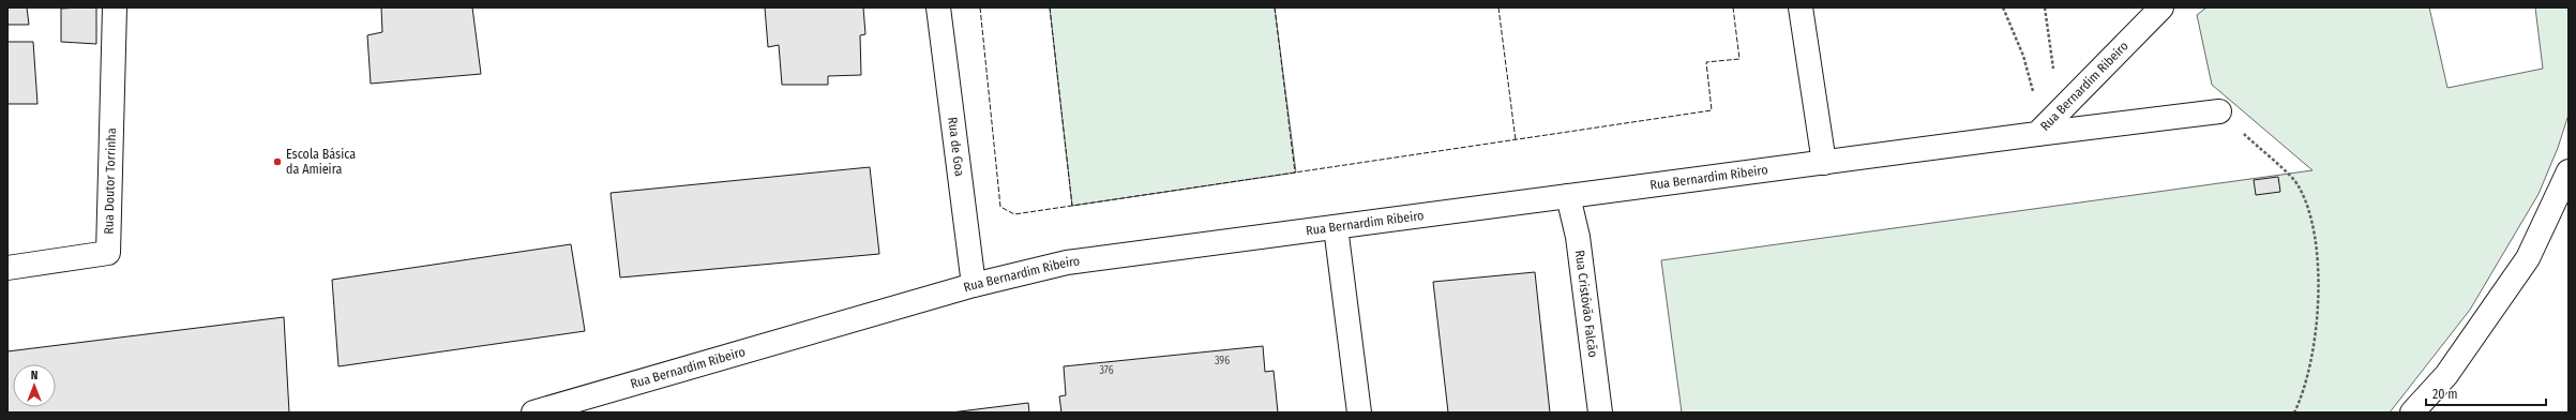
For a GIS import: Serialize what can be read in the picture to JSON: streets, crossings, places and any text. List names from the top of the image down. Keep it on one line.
{"streets":{"main road":["Rua Bernardim Ribeiro","Rua de Goa","Rua Doutor Torrinha","Rua Cristóvão Falcão"]},"crossings":[["Rua Bernardim Ribeiro","Rua de Goa"],["Rua Bernardim Ribeiro","Rua Cristóvão Falcão"]],"places":["Escola Básica da Amieira"],"house_numbers":["396","376"],"scale_bar":"20 m","north":"top"}
